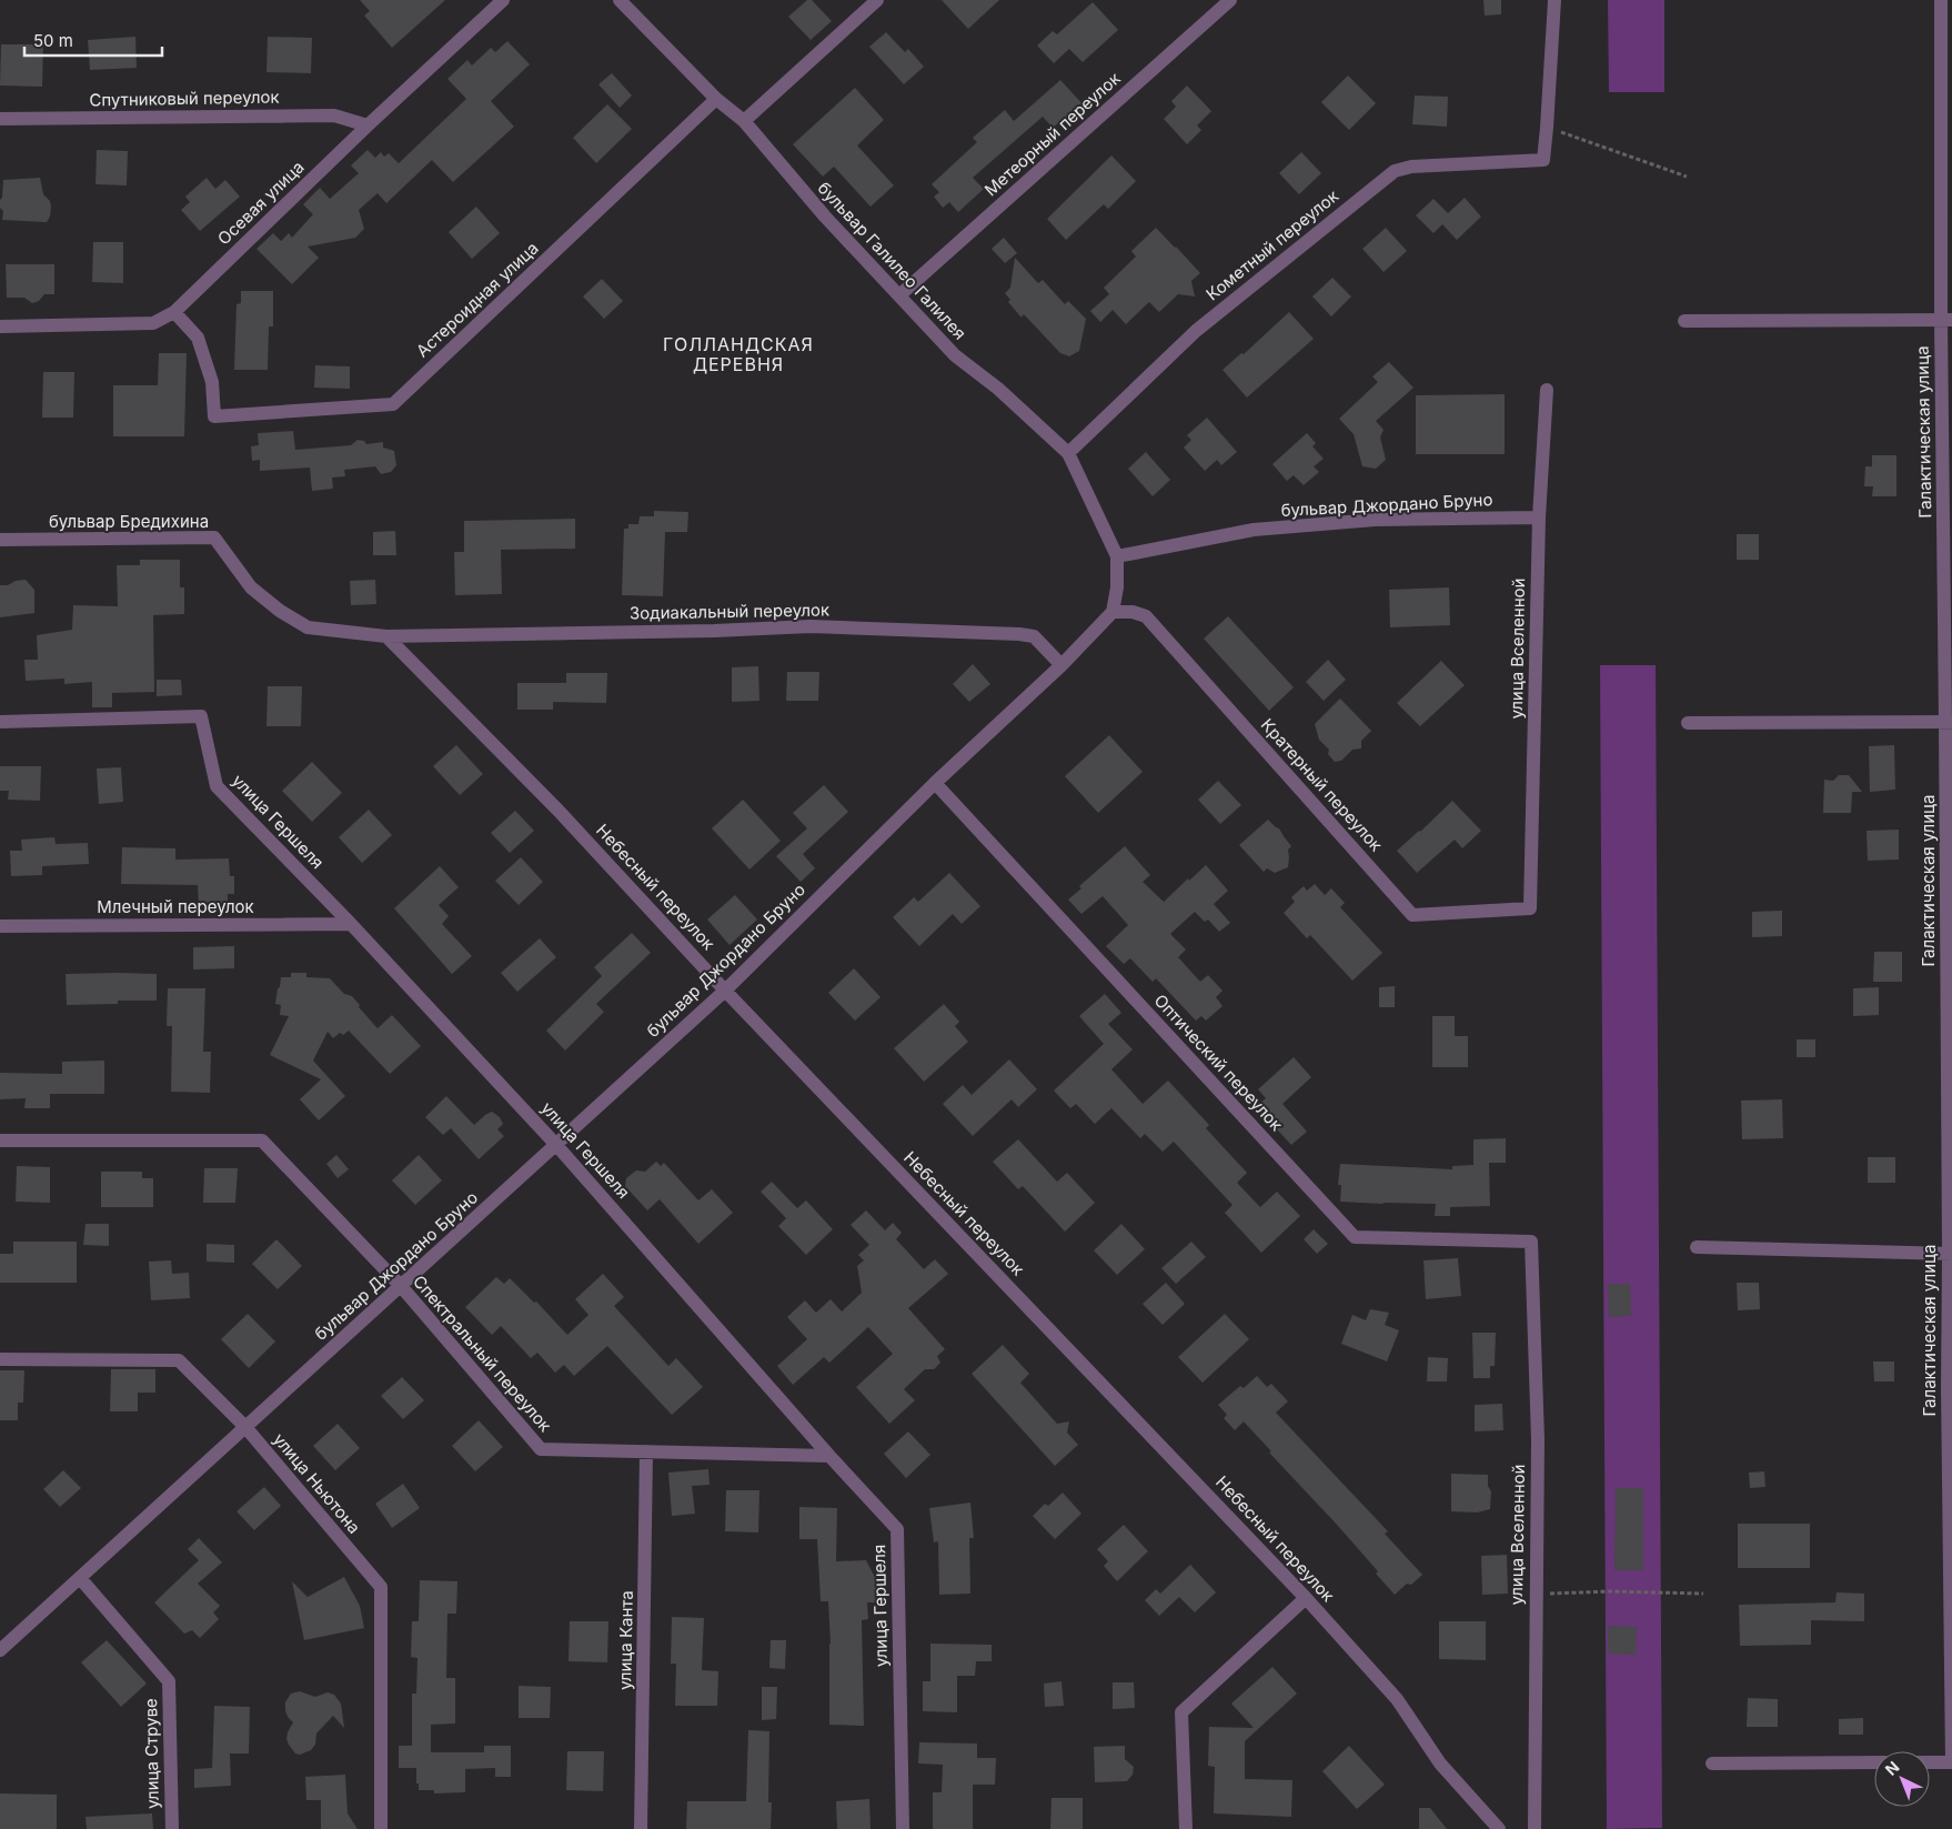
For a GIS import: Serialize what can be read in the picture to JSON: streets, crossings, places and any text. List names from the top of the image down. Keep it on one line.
{"streets":{"street":["Спутниковый переулок","Метеорный переулок","Осевая улица","Кометный переулок","бульвар Галилео Галилея","Астероидная улица","Галактическая улица","бульвар Джордано Бруно","бульвар Бредихина","Зодиакальный переулок","улица Вселенной","Кратерный переулок","улица Гершеля","Небесный переулок","Млечный переулок","Оптический переулок","Спектральный переулок","улица Ньютона","улица Канта","улица Струве"]},"crossings":[["Спутниковый переулок","Осевая улица"],["Метеорный переулок","бульвар Галилео Галилея"],["Осевая улица","Астероидная улица"],["Кометный переулок","бульвар Галилео Галилея"],["бульвар Галилео Галилея","Астероидная улица"],["бульвар Галилео Галилея","бульвар Джордано Бруно"],["бульвар Джордано Бруно","Зодиакальный переулок"],["бульвар Джордано Бруно","улица Вселенной"],["бульвар Джордано Бруно","Кратерный переулок"],["бульвар Джордано Бруно","улица Гершеля"],["бульвар Джордано Бруно","Небесный переулок"],["бульвар Джордано Бруно","Оптический переулок"],["бульвар Джордано Бруно","Спектральный переулок"],["бульвар Джордано Бруно","улица Ньютона"],["бульвар Джордано Бруно","улица Струве"],["бульвар Бредихина","Зодиакальный переулок"],["бульвар Бредихина","Небесный переулок"],["Зодиакальный переулок","Небесный переулок"],["улица Вселенной","Кратерный переулок"],["улица Вселенной","Оптический переулок"],["улица Гершеля","Млечный переулок"],["улица Гершеля","Спектральный переулок"],["Спектральный переулок","улица Канта"]],"districts":["ГОЛЛАНДСКАЯ ДЕРЕВНЯ"],"scale_bar":"50 m","north":"top left"}
